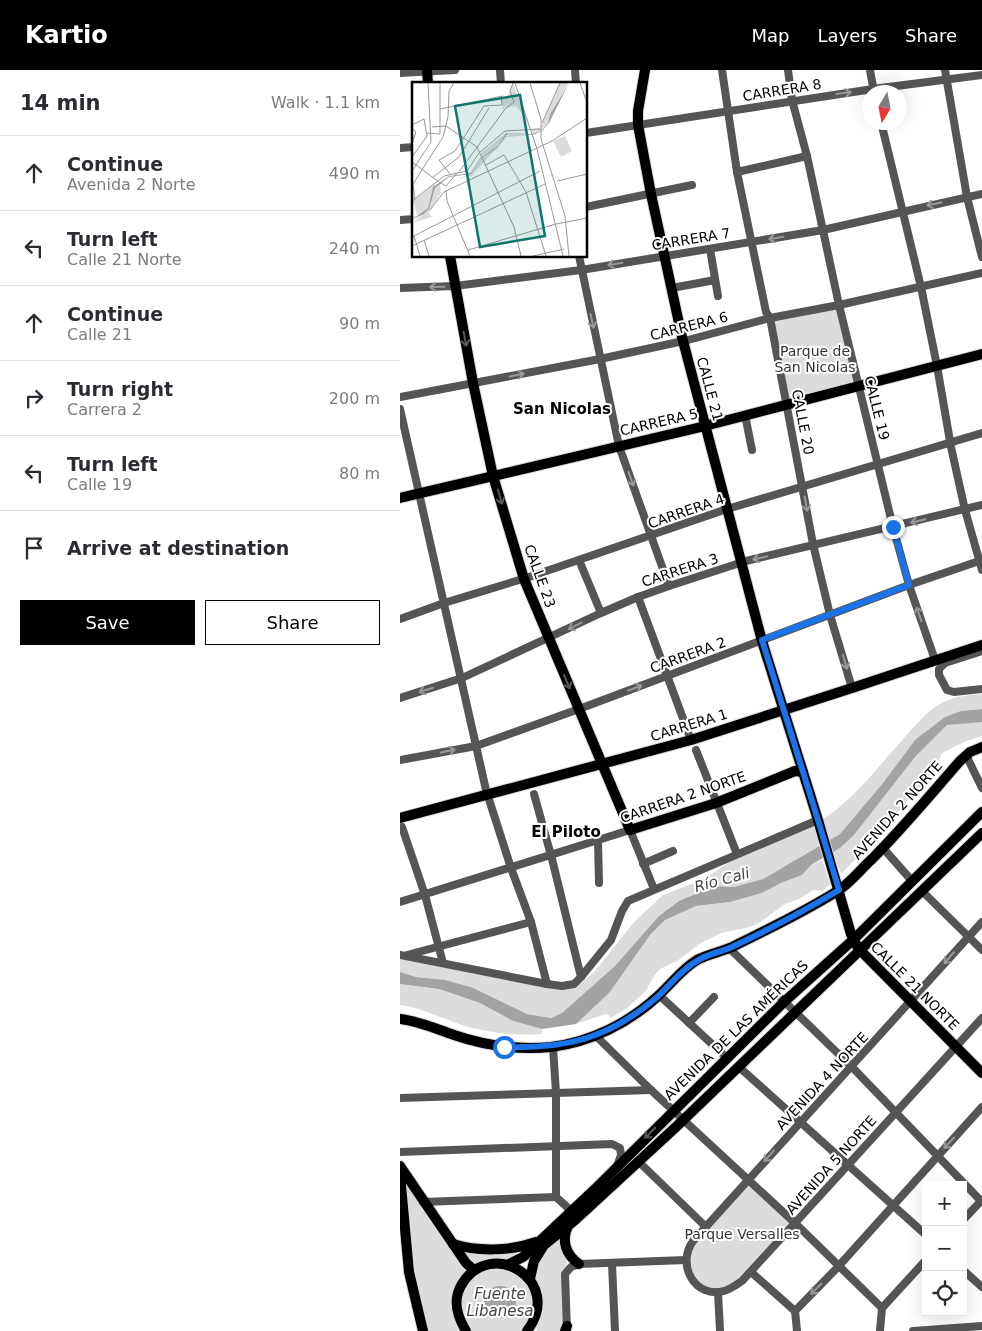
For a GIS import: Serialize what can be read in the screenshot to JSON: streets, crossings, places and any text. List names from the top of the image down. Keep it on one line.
{"streets":{"main road":["CALLE 21","CARRERA 5","CALLE 23","CARRERA 1","CARRERA 2 NORTE","AVENIDA 2 NORTE","CALLE 21 NORTE","AVENIDA DE LAS AMÉRICAS"],"street":["CARRERA 8","CARRERA 7","CARRERA 6","CALLE 19","CALLE 20","CARRERA 4","CARRERA 3","CARRERA 2","AVENIDA 4 NORTE","AVENIDA 5 NORTE"]},"crossings":[["CARRERA 8","CALLE 21"],["CARRERA 8","CALLE 19"],["CARRERA 8","CALLE 20"],["CARRERA 7","CALLE 21"],["CARRERA 7","CALLE 19"],["CARRERA 7","CALLE 20"],["CARRERA 7","CALLE 23"],["CARRERA 6","CALLE 21"],["CARRERA 6","CALLE 19"],["CARRERA 6","CALLE 20"],["CARRERA 6","CALLE 23"],["CALLE 21","CARRERA 5"],["CALLE 21","CARRERA 4"],["CALLE 21","CARRERA 3"],["CALLE 21","CARRERA 2"],["CALLE 21","CARRERA 1"],["CALLE 21","CALLE 21 NORTE"],["CALLE 19","CARRERA 5"],["CALLE 19","CARRERA 4"],["CALLE 19","CARRERA 3"],["CALLE 19","CARRERA 2"],["CALLE 19","CARRERA 1"],["CARRERA 5","CALLE 20"],["CARRERA 5","CALLE 23"],["CALLE 20","CARRERA 4"],["CALLE 20","CARRERA 3"],["CALLE 20","CARRERA 2"],["CALLE 20","CARRERA 1"],["CARRERA 4","CALLE 23"],["CARRERA 3","CALLE 23"],["CALLE 23","CARRERA 2"],["CALLE 23","CARRERA 1"],["CALLE 23","CARRERA 2 NORTE"],["CARRERA 1","CALLE 21 NORTE"],["CARRERA 2 NORTE","CALLE 21 NORTE"],["AVENIDA 2 NORTE","CALLE 21 NORTE"],["CALLE 21 NORTE","AVENIDA DE LAS AMÉRICAS"],["CALLE 21 NORTE","AVENIDA 4 NORTE"],["CALLE 21 NORTE","AVENIDA 5 NORTE"]],"one_way":["CARRERA 7","CARRERA 3","CALLE 23","AVENIDA 4 NORTE"],"districts":["San Nicolas","El Piloto"],"water":["Río Cali","Fuente Libanesa"],"parks":["Parque de San Nicolas","Parque Versalles"],"north":"bottom","page":{"header":"Kartio","nav":["Map","Layers","Share"],"heading":["14 min","Walk · 1.1 km"],"list":[["Continue","Avenida 2 Norte","490 m"],["Turn left","Calle 21 Norte","240 m"],["Continue","Calle 21","90 m"],["Turn right","Carrera 2","200 m"],["Turn left","Calle 19","80 m"],"Arrive at destination"],"buttons":["Save","Share"],"map_buttons":["+","−"]}}
